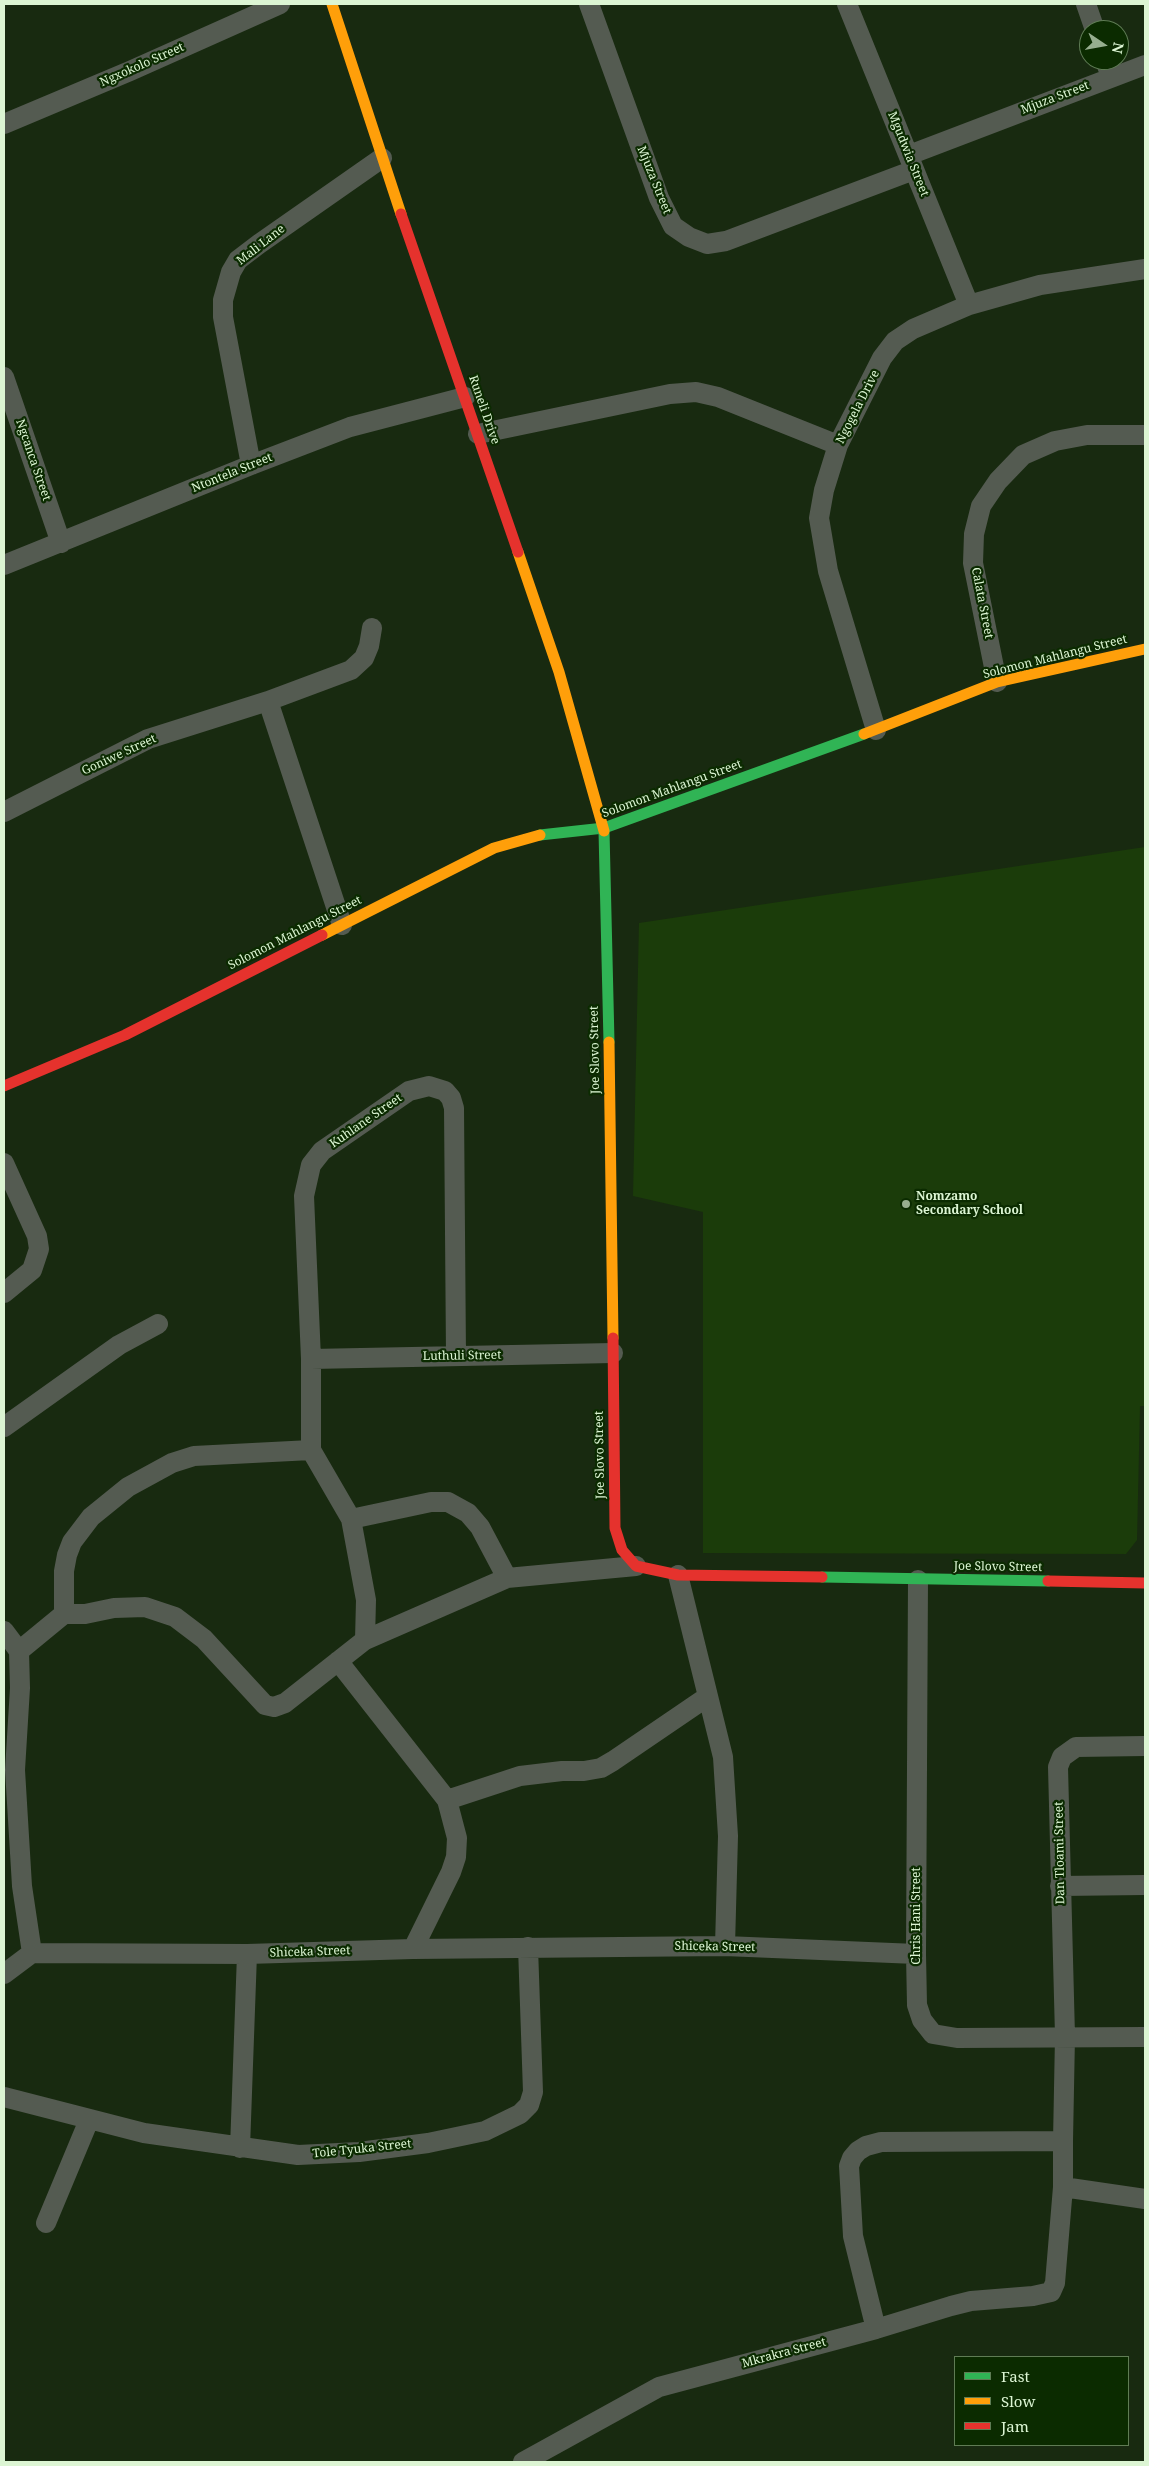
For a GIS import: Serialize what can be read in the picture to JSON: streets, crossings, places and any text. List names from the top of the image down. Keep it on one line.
{"streets":{"street":["Ngxokolo Street","Mjuza Street","Mgudwia Street","Mali Lane","Ngogela Drive","Runeli Drive","Ngcanca Street","Ntontela Street","Calata Street","Solomon Mahlangu Street","Goniwe Street","Joe Slovo Street","Kuhlane Street","Luthuli Street","Dan Tloami Street","Chris Hani Street","Shiceka Street","Tole Tyuka Street","Mkrakra Street"]},"crossings":[["Mjuza Street","Mgudwia Street"],["Mgudwia Street","Ngogela Drive"],["Mali Lane","Runeli Drive"],["Mali Lane","Ntontela Street"],["Ngogela Drive","Solomon Mahlangu Street"],["Runeli Drive","Ntontela Street"],["Runeli Drive","Solomon Mahlangu Street"],["Runeli Drive","Joe Slovo Street"],["Ngcanca Street","Ntontela Street"],["Calata Street","Solomon Mahlangu Street"],["Solomon Mahlangu Street","Joe Slovo Street"],["Joe Slovo Street","Luthuli Street"],["Joe Slovo Street","Chris Hani Street"],["Kuhlane Street","Luthuli Street"],["Dan Tloami Street","Chris Hani Street"],["Dan Tloami Street","Mkrakra Street"],["Chris Hani Street","Shiceka Street"],["Shiceka Street","Tole Tyuka Street"]],"places":["Nomzamo Secondary School"],"legend":["Fast","Slow","Jam"],"north":"right"}
